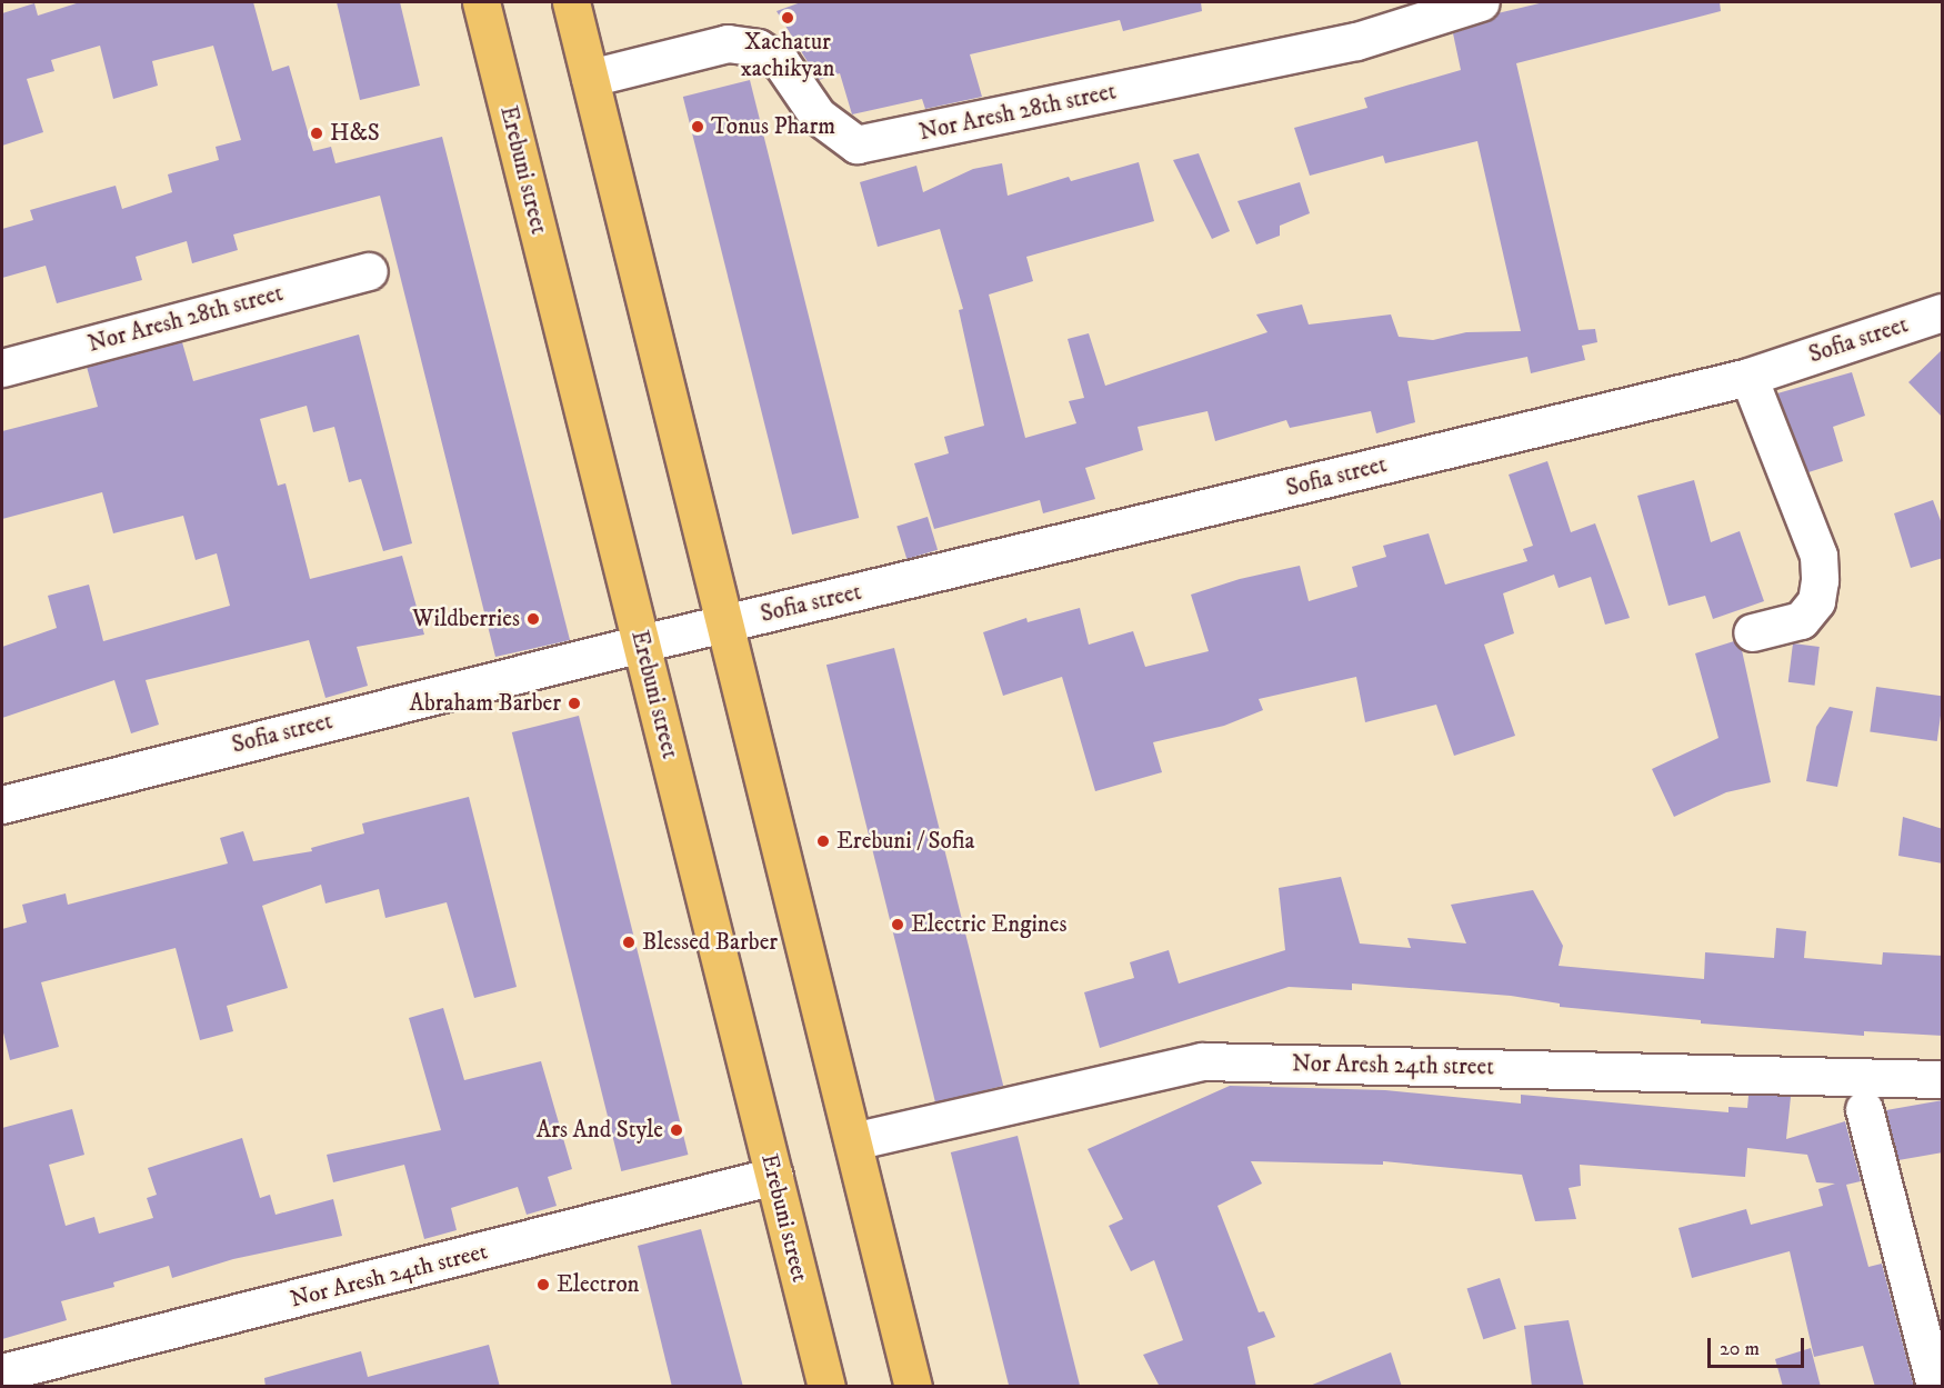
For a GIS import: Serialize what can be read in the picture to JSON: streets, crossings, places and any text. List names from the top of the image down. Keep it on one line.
{"streets":{"main road":["Erebuni street"],"street":["Nor Aresh 28th street","Sofia street","Nor Aresh 24th street"]},"crossings":[["Erebuni street","Sofia street"],["Erebuni street","Nor Aresh 24th street"]],"places":["Xachatur xachikyan","Tonus Pharm","H&S","Wildberries","Abraham Barber","Erebuni / Sofia","Electric Engines","Blessed Barber","Ars And Style","Electron"],"scale_bar":"20 m"}
